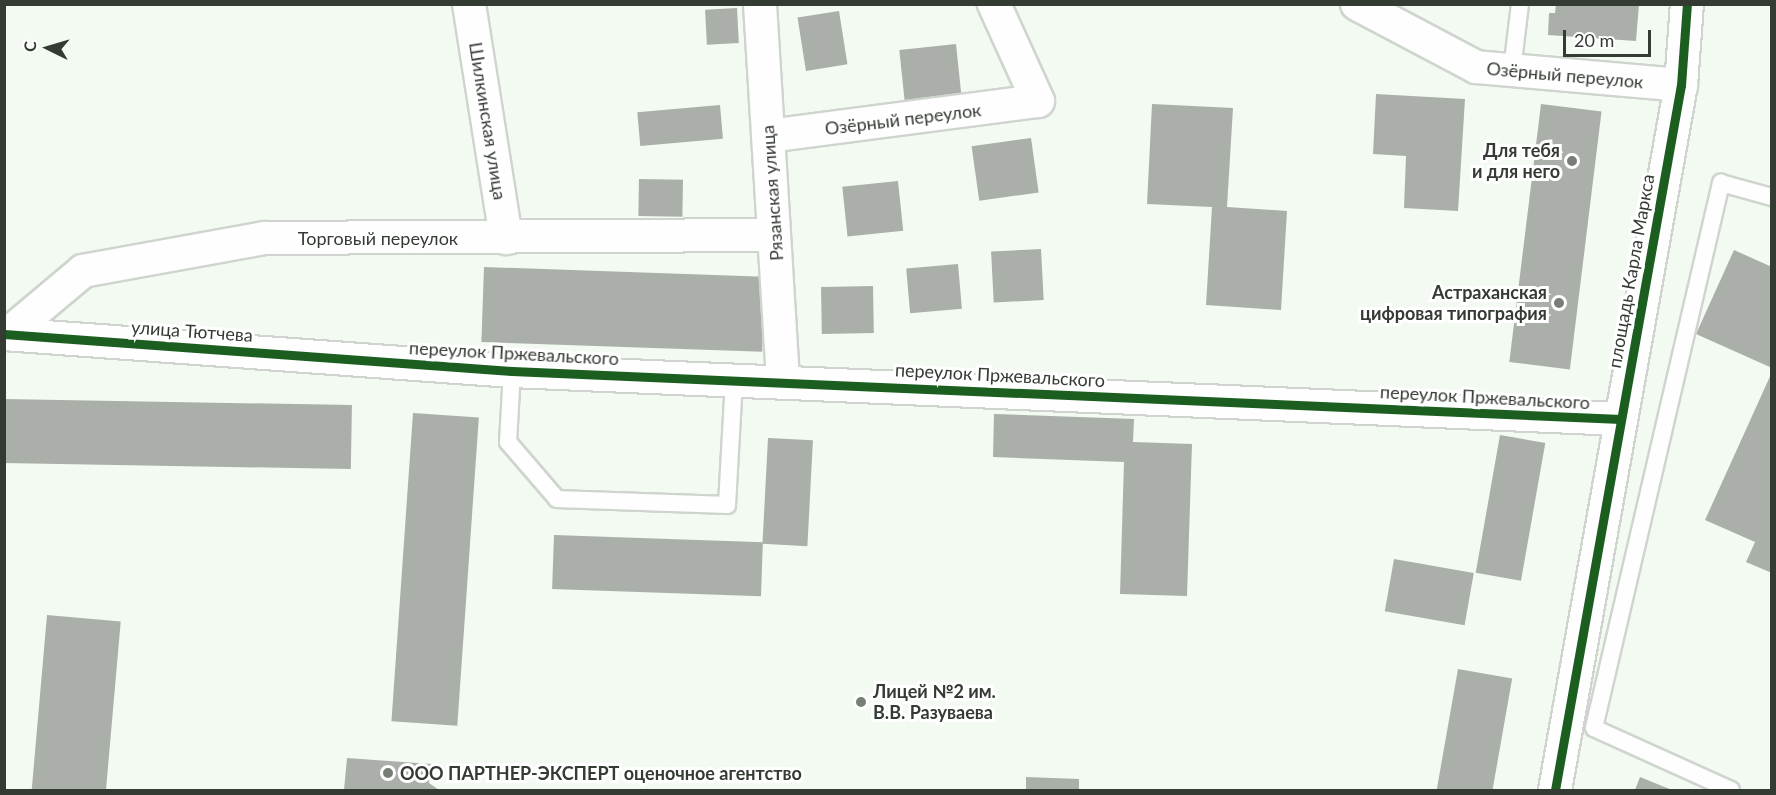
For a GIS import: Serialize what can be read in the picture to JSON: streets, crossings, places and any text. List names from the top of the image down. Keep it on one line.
{"streets":{"street":["Озёрный переулок","Шилкинская улица","Рязанская улица","Торговый переулок","площадь Карла Маркса","улица Тютчева","переулок Пржевальского"]},"crossings":[["Озёрный переулок","Рязанская улица"],["Озёрный переулок","площадь Карла Маркса"],["Шилкинская улица","Торговый переулок"],["Рязанская улица","Торговый переулок"],["Рязанская улица","переулок Пржевальского"],["Торговый переулок","улица Тютчева"],["площадь Карла Маркса","переулок Пржевальского"],["улица Тютчева","переулок Пржевальского"]],"places":["Для тебя и для него","Астраханская цифровая типография","Лицей №2 им. В.В. Разуваева","ООО ПАРТНЕР-ЭКСПЕРТ оценочное агентство"],"scale_bar":"20 m","north":"left"}
